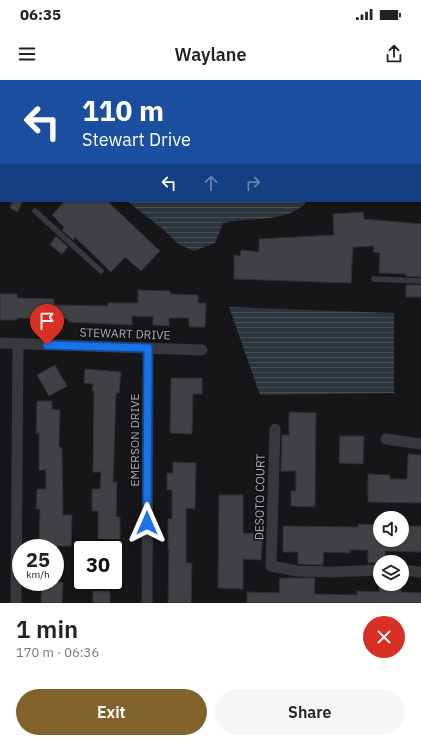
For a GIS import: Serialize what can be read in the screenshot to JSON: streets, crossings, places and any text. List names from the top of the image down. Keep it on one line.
{"streets":{"street":["STEWART DRIVE","EMERSON DRIVE","DESOTO COURT"]},"crossings":[["STEWART DRIVE","EMERSON DRIVE"]],"page":{"status":"06:35","header":"Waylane","turn":["110 m","Stewart Drive"],"speed":"25 km/h","limit":"30","heading":["1 min","170 m · 06:36"],"buttons":["Exit","Share"]}}
